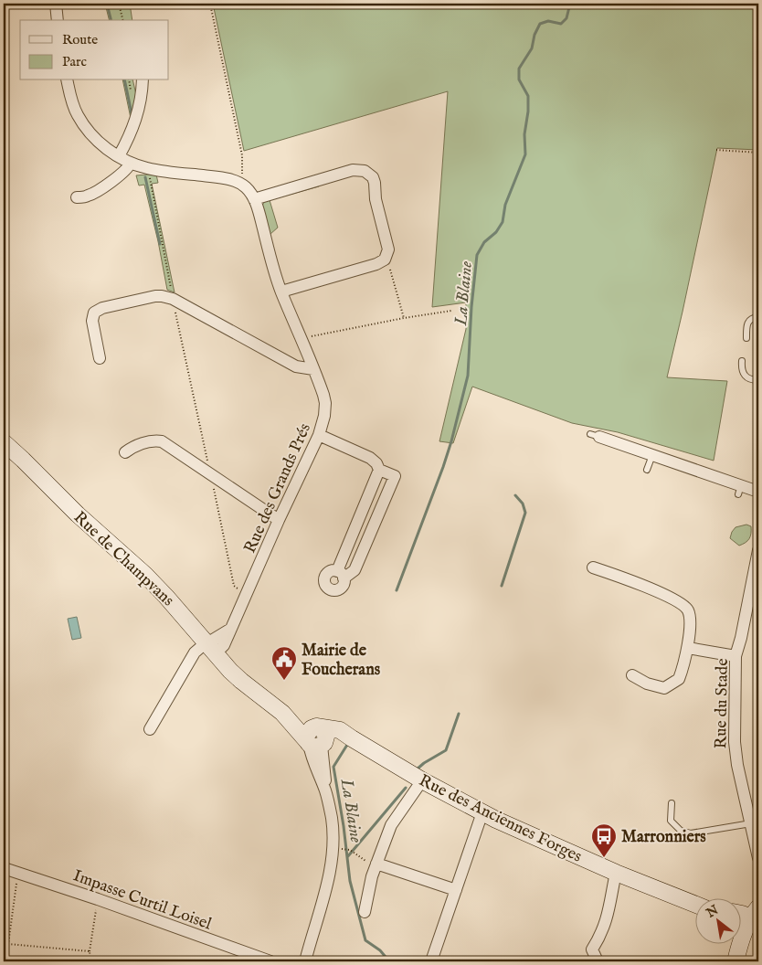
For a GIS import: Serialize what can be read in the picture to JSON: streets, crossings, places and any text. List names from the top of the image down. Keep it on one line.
{"streets":{"street":["Rue des Grands Prés","Rue de Champvans","Rue du Stade","Rue des Anciennes Forges","Impasse Curtil Loisel"]},"crossings":[["Rue des Grands Prés","Rue de Champvans"],["Rue de Champvans","Rue des Anciennes Forges"]],"water":["La Blaine"],"places":{"public building":["Mairie de Foucherans"],"bus stop":["Marronniers"]},"legend":["Route","Parc"],"north":"top left"}
